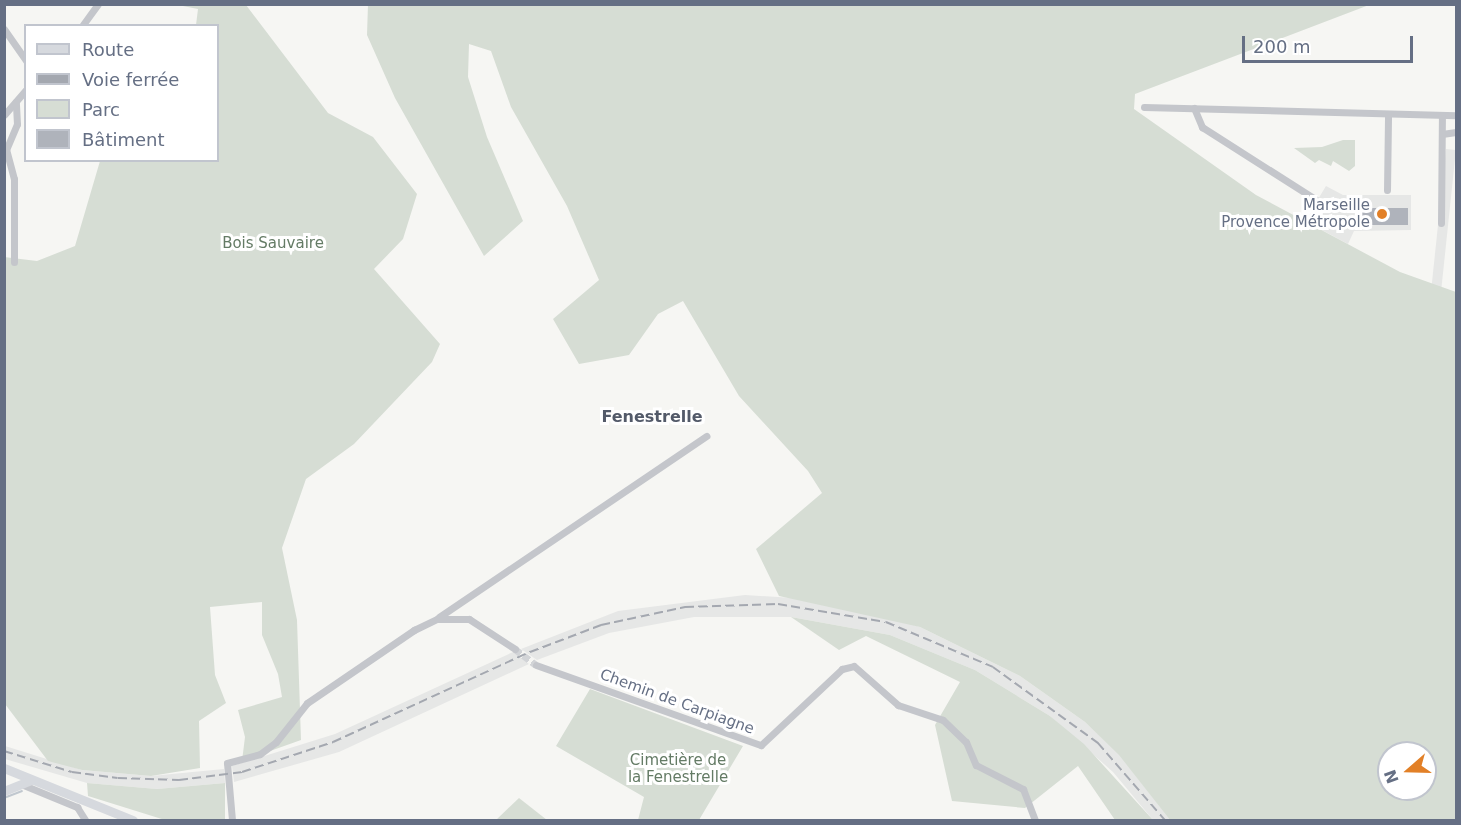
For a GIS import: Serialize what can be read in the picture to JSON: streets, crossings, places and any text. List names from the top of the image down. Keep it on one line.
{"streets":{"street":["Chemin de Carpiagne"]},"districts":["Fenestrelle"],"parks":["Bois Sauvaire","Cimetière de la Fenestrelle"],"places":["Marseille Provence Métropole"],"legend":["Route","Voie ferrée","Parc","Bâtiment"],"scale_bar":"200 m","north":"left"}
